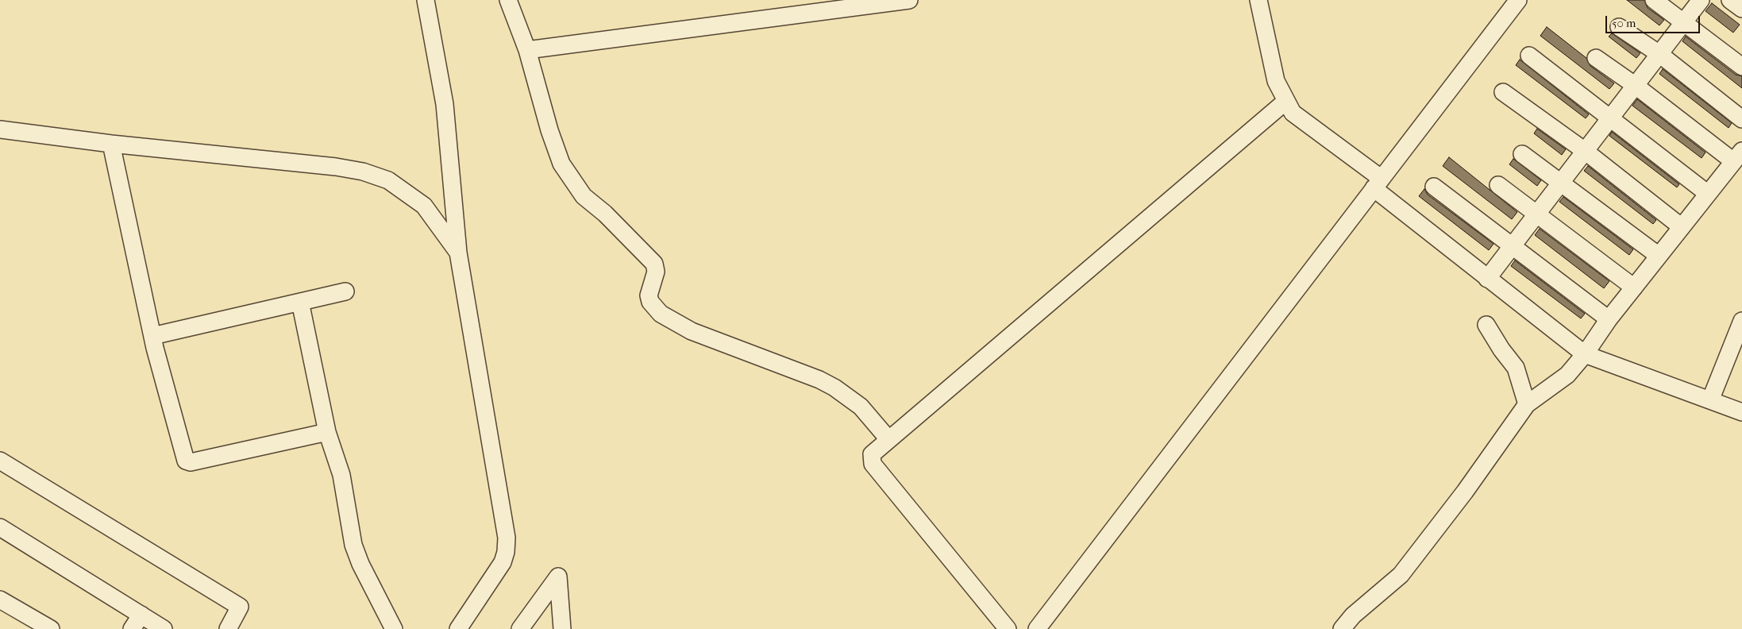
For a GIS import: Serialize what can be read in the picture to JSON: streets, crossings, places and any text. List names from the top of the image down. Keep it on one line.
{"scale_bar":"50 m"}
